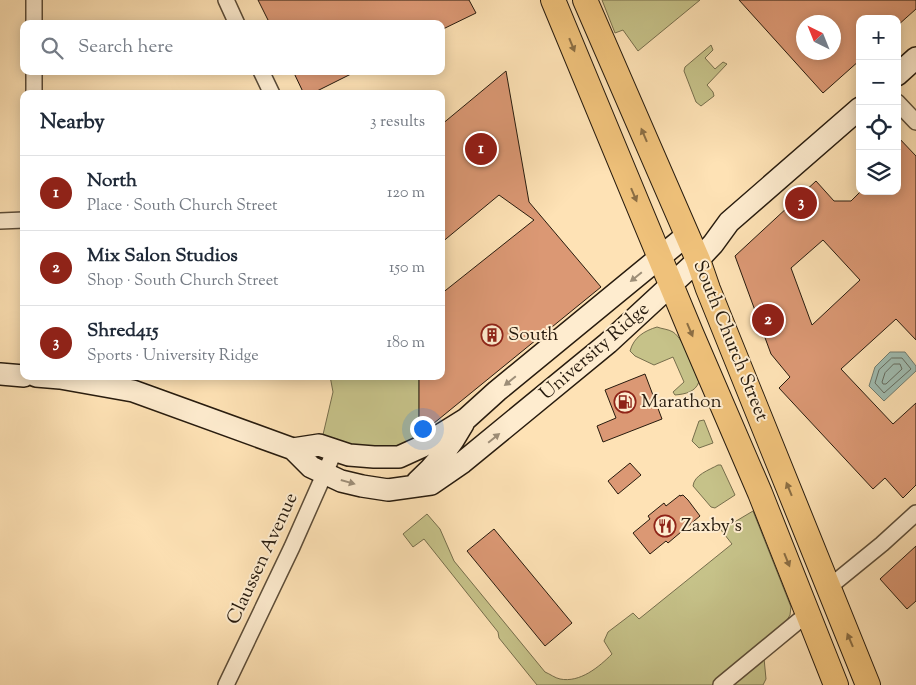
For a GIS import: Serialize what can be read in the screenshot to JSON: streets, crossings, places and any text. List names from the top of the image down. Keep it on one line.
{"streets":{"main road":["South Church Street"],"street":["University Ridge","Claussen Avenue"]},"crossings":[["South Church Street","University Ridge"],["University Ridge","Claussen Avenue"]],"places":{"building":["South"],"fuel station":["Marathon"],"restaurant":["Zaxby's"]},"north":"top left","page":{"map_buttons":["+","−"],"search":"Search here","heading":["Nearby","3 results"],"pins":["1","3","2"],"list":[{"mark":"1","name":"North","note":"Place · South Church Street","value":"120 m"},{"mark":"2","name":"Mix Salon Studios","note":"Shop · South Church Street","value":"150 m"},{"mark":"3","name":"Shred415","note":"Sports · University Ridge","value":"180 m"}]}}
